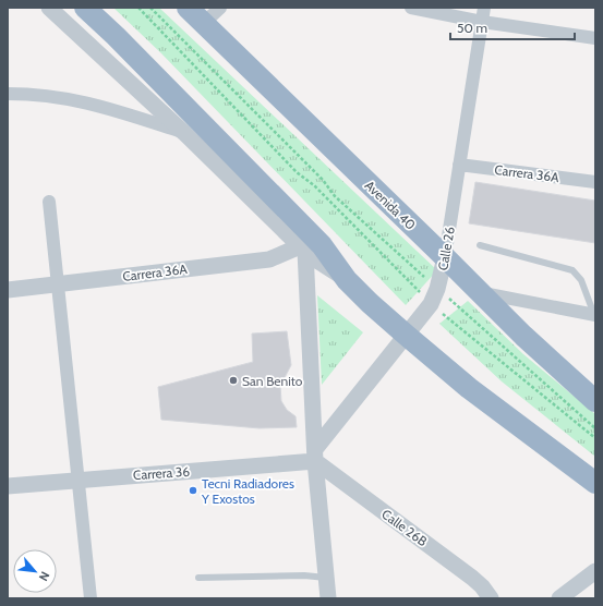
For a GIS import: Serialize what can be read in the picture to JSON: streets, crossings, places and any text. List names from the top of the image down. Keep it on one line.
{"streets":{"highway":["Avenida 40"],"street":["Carrera 36A","Calle 26","Carrera 36","Calle 26B"]},"crossings":[["Carrera 36A","Calle 26"],["Avenida 40","Calle 26"],["Calle 26","Carrera 36"],["Calle 26","Calle 26B"],["Carrera 36","Calle 26B"]],"places":["San Benito","Tecni Radiadores Y Exostos"],"scale_bar":"50 m","north":"bottom right"}
